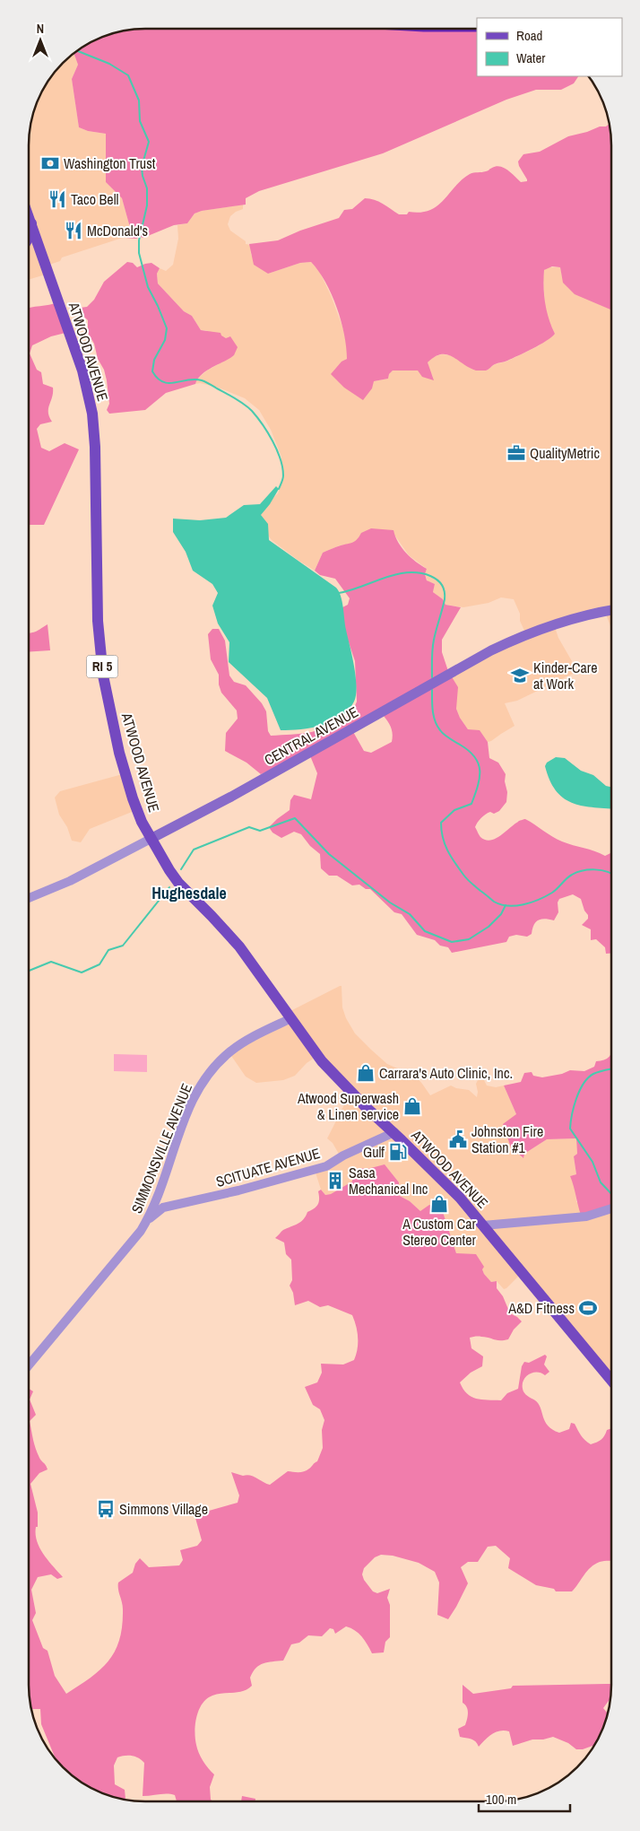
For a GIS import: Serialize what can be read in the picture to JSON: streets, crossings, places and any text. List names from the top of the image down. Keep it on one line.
{"streets":{"main road":["ATWOOD AVENUE","RI 5","CENTRAL AVENUE"],"street":["SIMMONSVILLE AVENUE","SCITUATE AVENUE"]},"crossings":[["ATWOOD AVENUE","CENTRAL AVENUE"],["ATWOOD AVENUE","SIMMONSVILLE AVENUE"],["ATWOOD AVENUE","SCITUATE AVENUE"],["SIMMONSVILLE AVENUE","SCITUATE AVENUE"]],"districts":["Hughesdale"],"places":{"bank":["Washington Trust"],"restaurant":["Taco Bell","McDonald's"],"office":["QualityMetric"],"school or university":["Kinder-Care at Work"],"shop":["Carrara's Auto Clinic, Inc.","Atwood Superwash & Linen service","A Custom Car Stereo Center"],"public building":["Johnston Fire Station #1"],"fuel station":["Gulf"],"building":["Sasa Mechanical Inc"],"sports":["A&D Fitness"],"bus stop":["Simmons Village"]},"legend":["Road","Water"],"scale_bar":"100 m","north":"top"}
